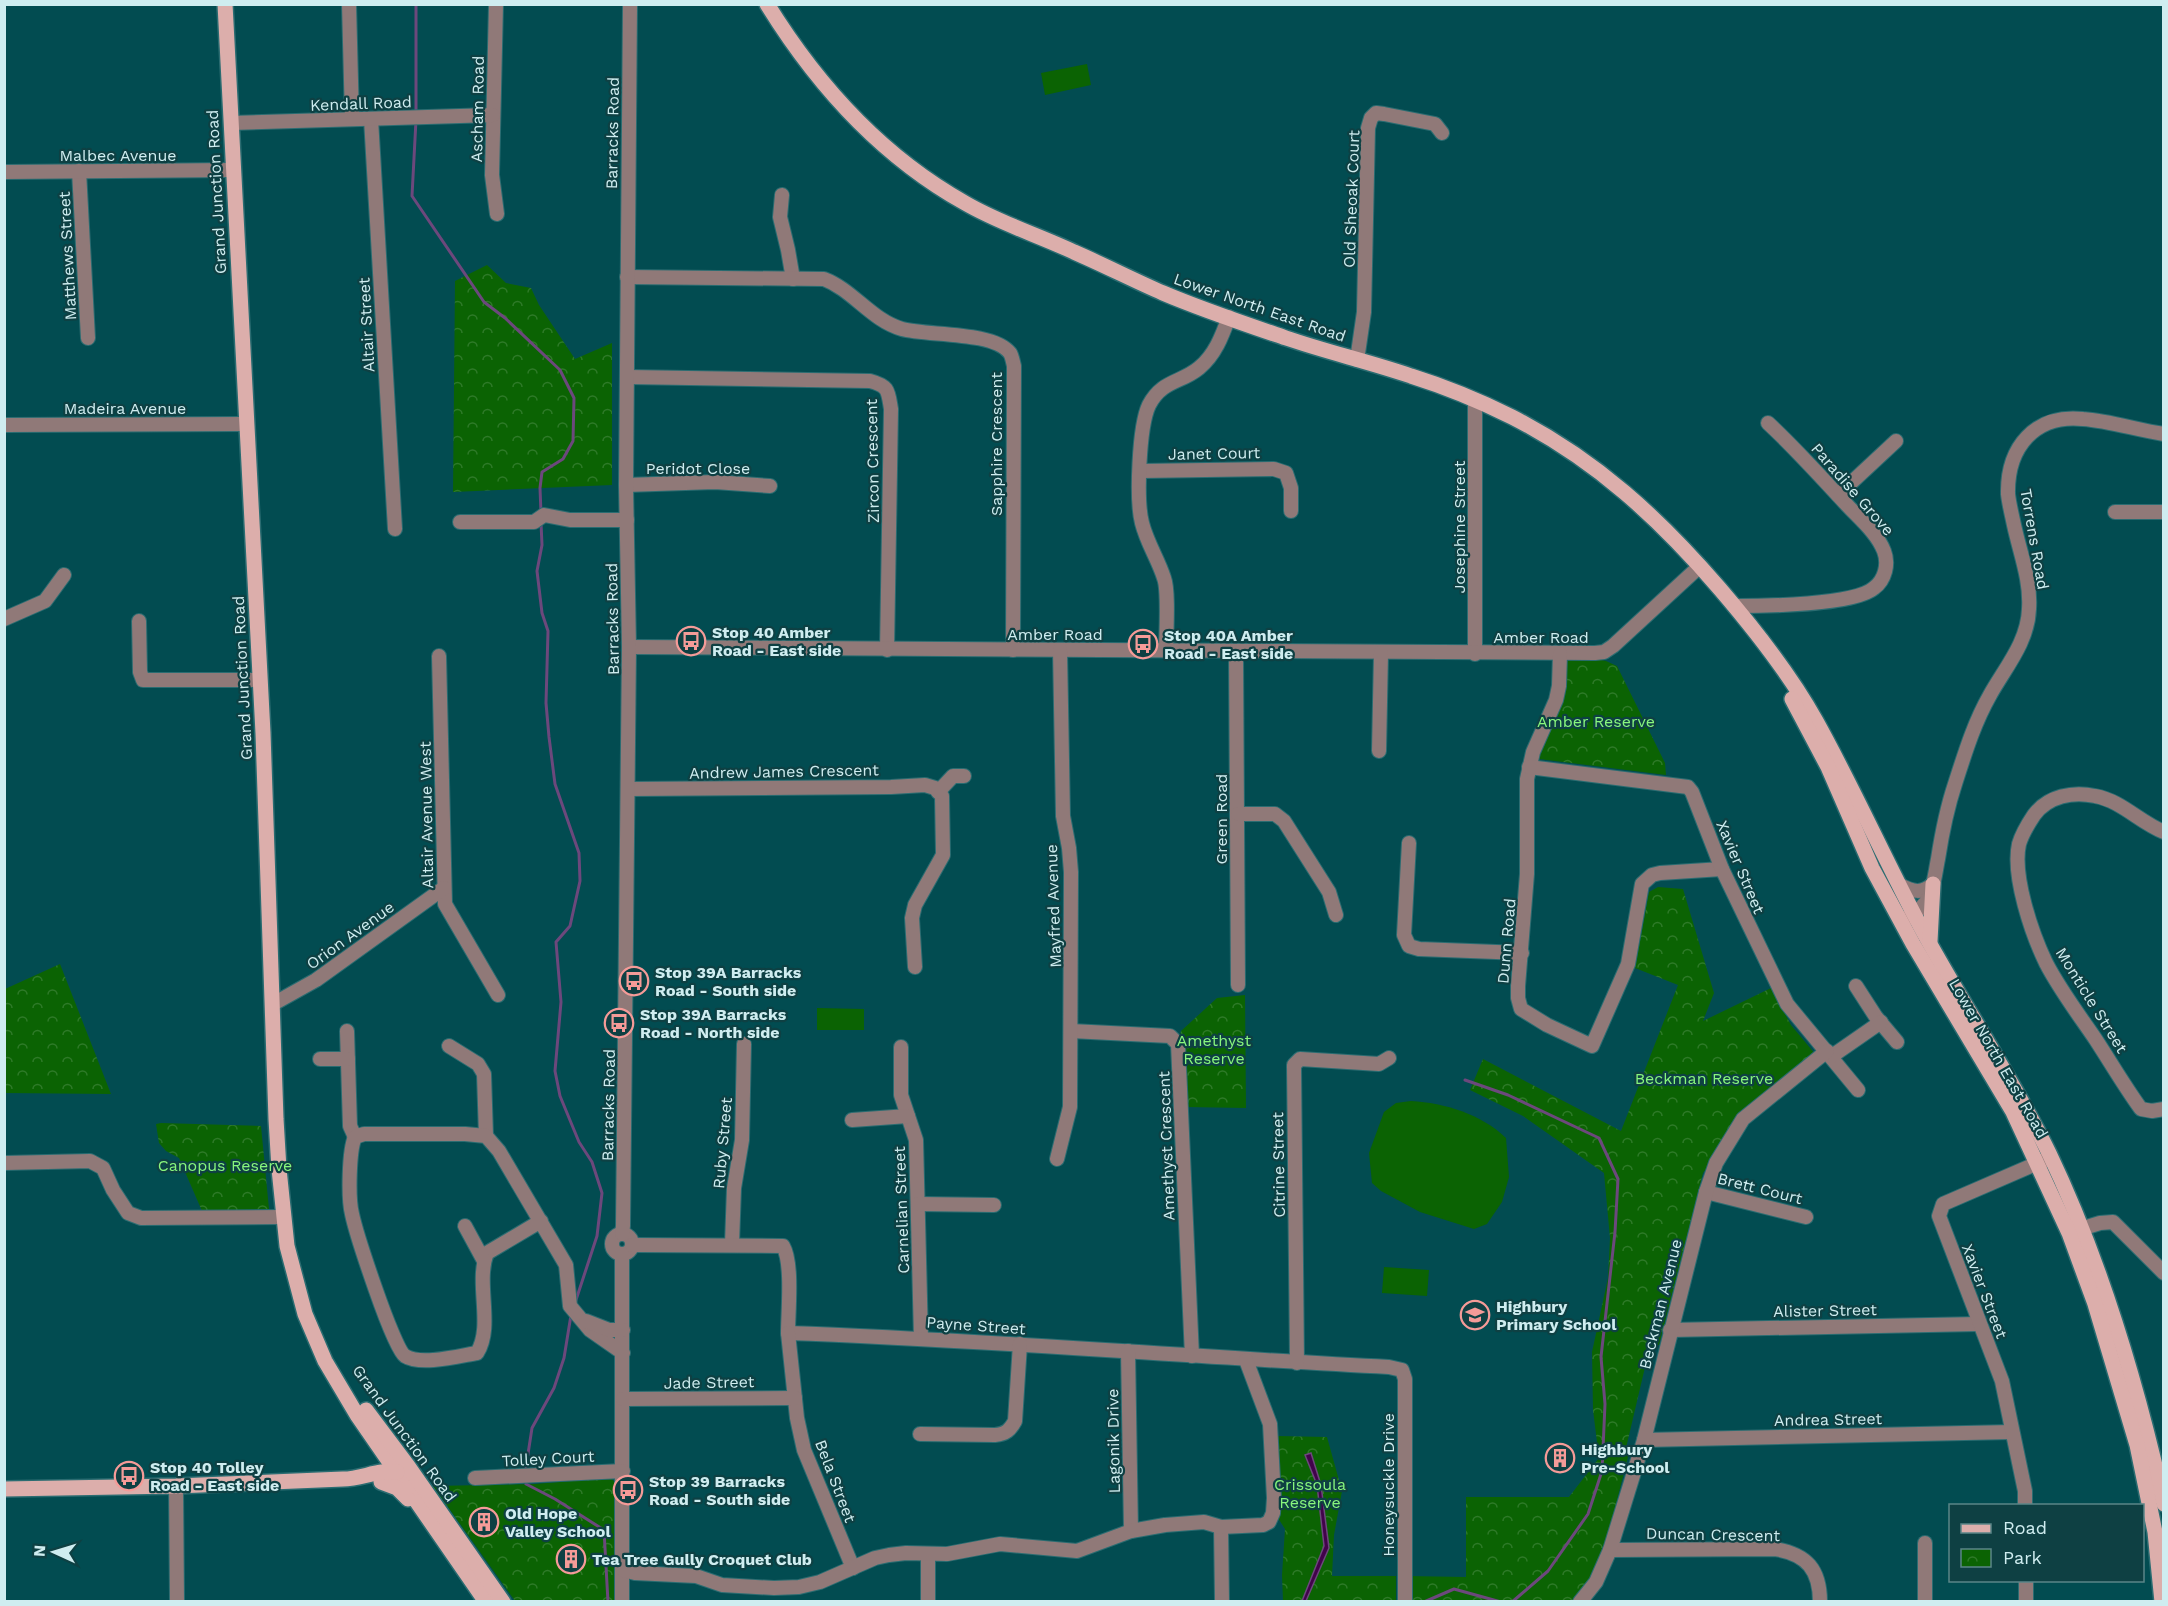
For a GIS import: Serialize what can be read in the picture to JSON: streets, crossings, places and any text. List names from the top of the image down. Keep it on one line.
{"streets":{"main road":["Grand Junction Road","Lower North East Road"],"street":["Kendall Road","Ascham Road","Barracks Road","Malbec Avenue","Old Sheoak Court","Matthews Street","Altair Street","Madeira Avenue","Sapphire Crescent","Janet Court","Zircon Crescent","Peridot Close","Paradise Grove","Josephine Street","Torrens Road","Amber Road","Andrew James Crescent","Altair Avenue West","Green Road","Xavier Street","Mayfred Avenue","Orion Avenue","Dunn Road","Monticle Street","Ruby Street","Amethyst Crescent","Citrine Street","Brett Court","Carnelian Street","Beckman Avenue","Alister Street","Payne Street","Jade Street","Andrea Street","Lagonik Drive","Tolley Court","Bela Street","Honeysuckle Drive","Duncan Crescent"]},"crossings":[["Kendall Road","Ascham Road"],["Kendall Road","Grand Junction Road"],["Kendall Road","Altair Street"],["Barracks Road","Sapphire Crescent"],["Barracks Road","Zircon Crescent"],["Barracks Road","Peridot Close"],["Barracks Road","Amber Road"],["Barracks Road","Andrew James Crescent"],["Malbec Avenue","Grand Junction Road"],["Malbec Avenue","Matthews Street"],["Grand Junction Road","Madeira Avenue"],["Grand Junction Road","Orion Avenue"],["Old Sheoak Court","Lower North East Road"],["Lower North East Road","Paradise Grove"],["Lower North East Road","Josephine Street"],["Lower North East Road","Torrens Road"],["Lower North East Road","Amber Road"],["Lower North East Road","Xavier Street"],["Sapphire Crescent","Amber Road"],["Zircon Crescent","Amber Road"],["Josephine Street","Amber Road"],["Amber Road","Green Road"],["Amber Road","Mayfred Avenue"],["Amber Road","Dunn Road"],["Altair Avenue West","Orion Avenue"],["Xavier Street","Dunn Road"],["Xavier Street","Beckman Avenue"],["Xavier Street","Alister Street"],["Xavier Street","Andrea Street"],["Mayfred Avenue","Amethyst Crescent"],["Amethyst Crescent","Payne Street"],["Citrine Street","Payne Street"],["Brett Court","Beckman Avenue"],["Carnelian Street","Payne Street"],["Beckman Avenue","Alister Street"],["Beckman Avenue","Andrea Street"],["Beckman Avenue","Duncan Crescent"],["Payne Street","Lagonik Drive"],["Payne Street","Bela Street"],["Payne Street","Honeysuckle Drive"],["Jade Street","Bela Street"]],"parks":["Amber Reserve","Amethyst Reserve","Beckman Reserve","Canopus Reserve","Crissoula Reserve"],"places":{"bus stop":["Stop 40 Amber Road - East side","Stop 40A Amber Road - East side","Stop 39A Barracks Road - South side","Stop 39A Barracks Road - North side","Stop 40 Tolley Road - East side","Stop 39 Barracks Road - South side"],"school or university":["Highbury Primary School"],"building":["Highbury Pre-School","Old Hope Valley School","Tea Tree Gully Croquet Club"]},"legend":["Road","Park"],"north":"left"}
